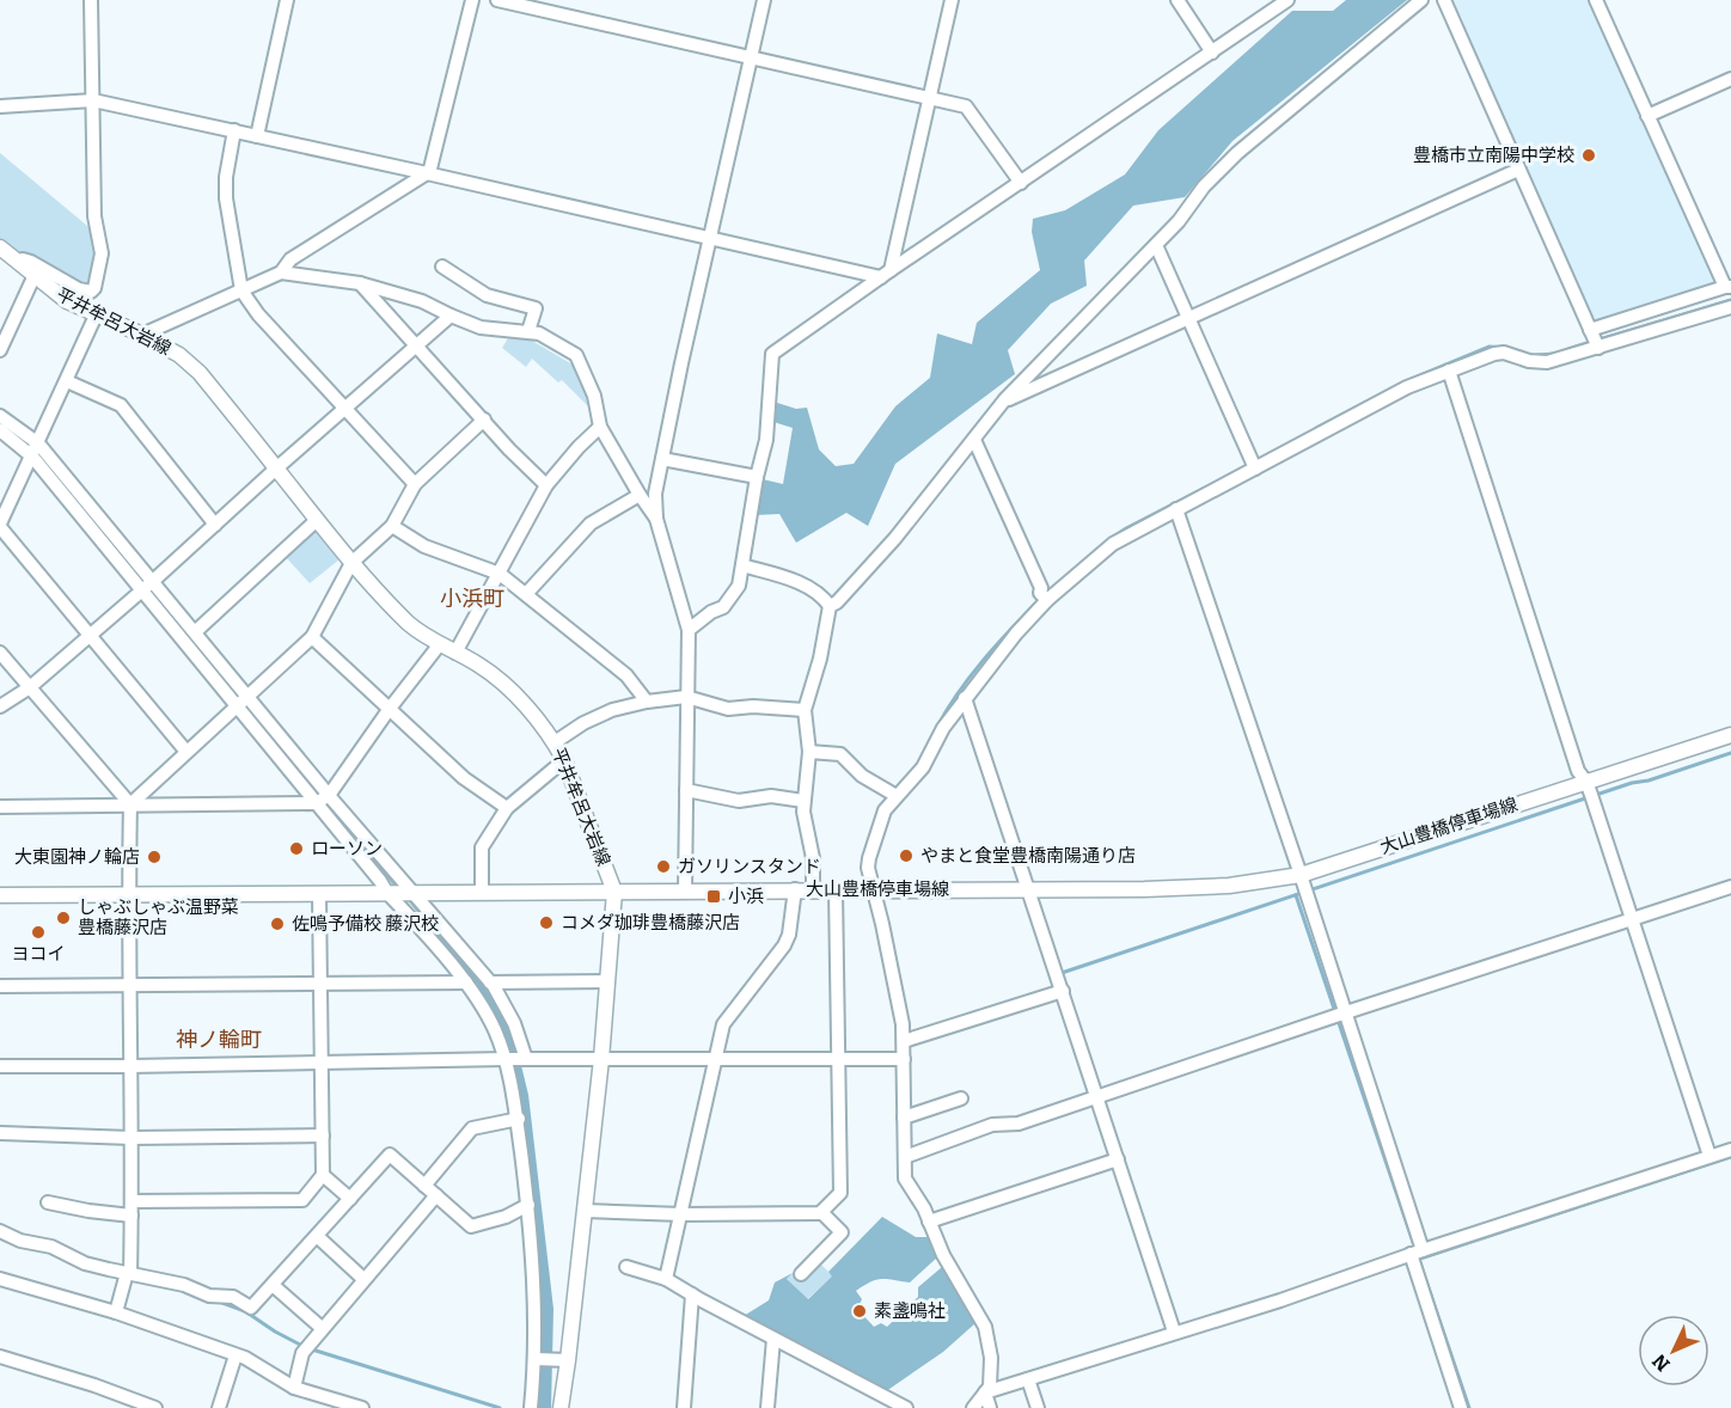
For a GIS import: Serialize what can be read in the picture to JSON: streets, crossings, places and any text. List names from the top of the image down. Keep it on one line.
{"streets":{"main road":["平井牟呂大岩線","大山豊橋停車場線"]},"crossings":[["平井牟呂大岩線","大山豊橋停車場線"]],"districts":["小浜町","神ノ輪町"],"places":{"other":["豊橋市立南陽中学校","ローソン","やまと食堂豊橋南陽通り店","大東園神ノ輪店","ガソリンスタンド","しゃぶしゃぶ温野菜 豊橋藤沢店","コメダ珈琲豊橋藤沢店","佐鳴予備校 藤沢校","ヨコイ","素盞鳴社"],"transit":["小浜"]},"north":"bottom left"}
